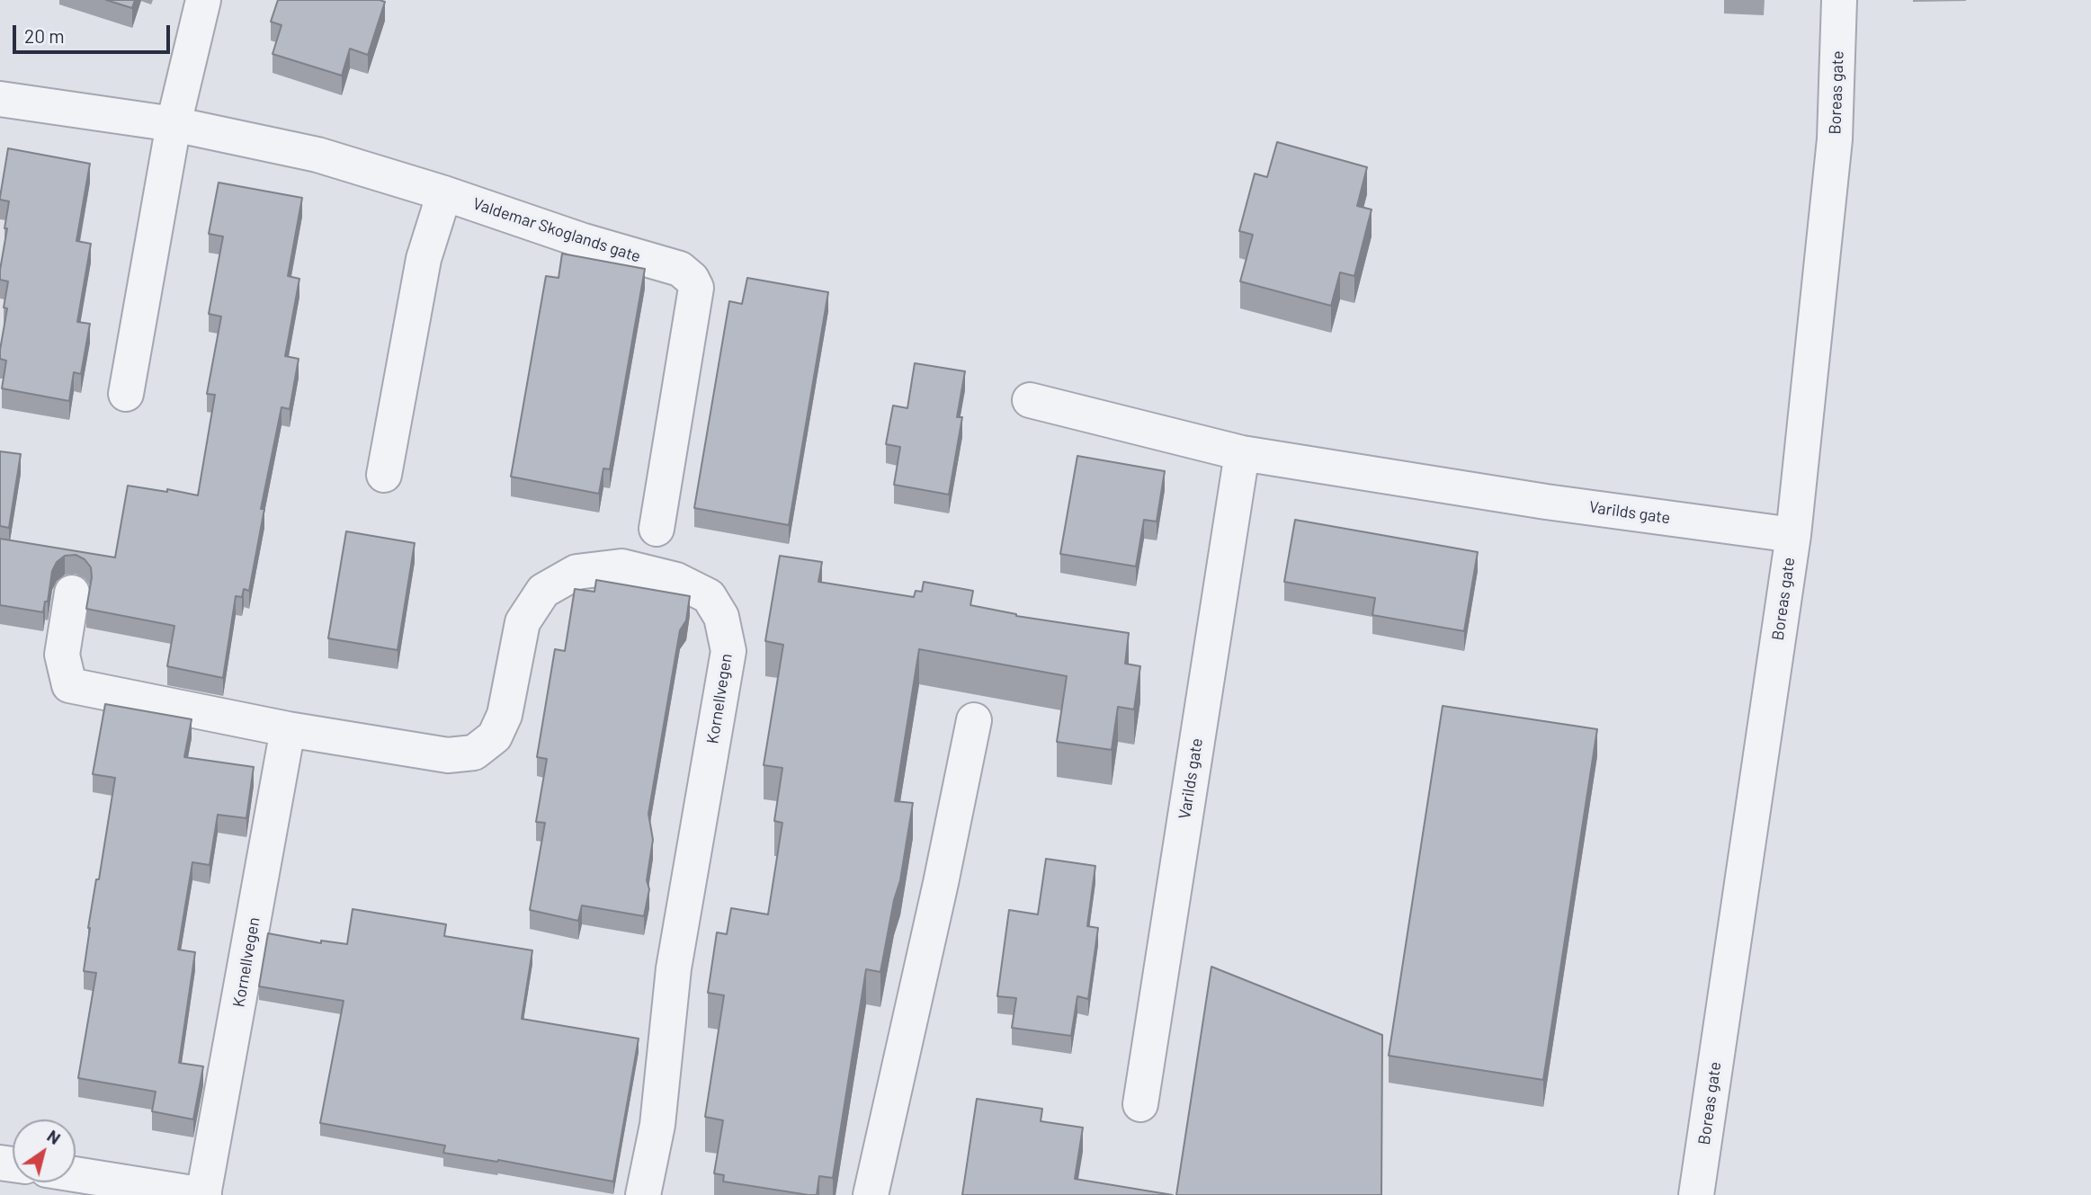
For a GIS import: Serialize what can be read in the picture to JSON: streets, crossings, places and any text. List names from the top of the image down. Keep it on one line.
{"streets":{"street":["Boreas gate","Valdemar Skoglands gate","Varilds gate","Kornellvegen"]},"crossings":[["Boreas gate","Varilds gate"]],"scale_bar":"20 m","north":"top right"}
